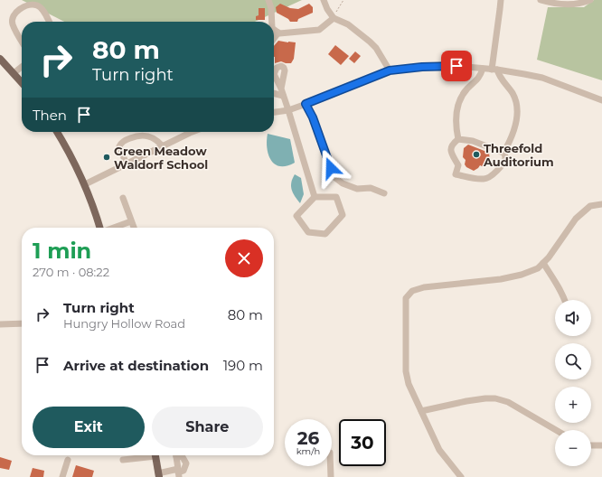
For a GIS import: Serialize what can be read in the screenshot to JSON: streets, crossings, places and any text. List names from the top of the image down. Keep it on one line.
{"places":["Threefold Auditorium","Green Meadow Waldorf School"],"page":{"turn":["80 m","Turn right"],"then":"Then","heading":["1 min","270 m · 08:22"],"list":[{"name":"Turn right","note":"Hungry Hollow Road","value":"80 m"},{"name":"Arrive at destination","value":"190 m"}],"map_buttons":["+","−"],"buttons":["Exit","Share"],"speed":"26 km/h","limit":"30"}}
